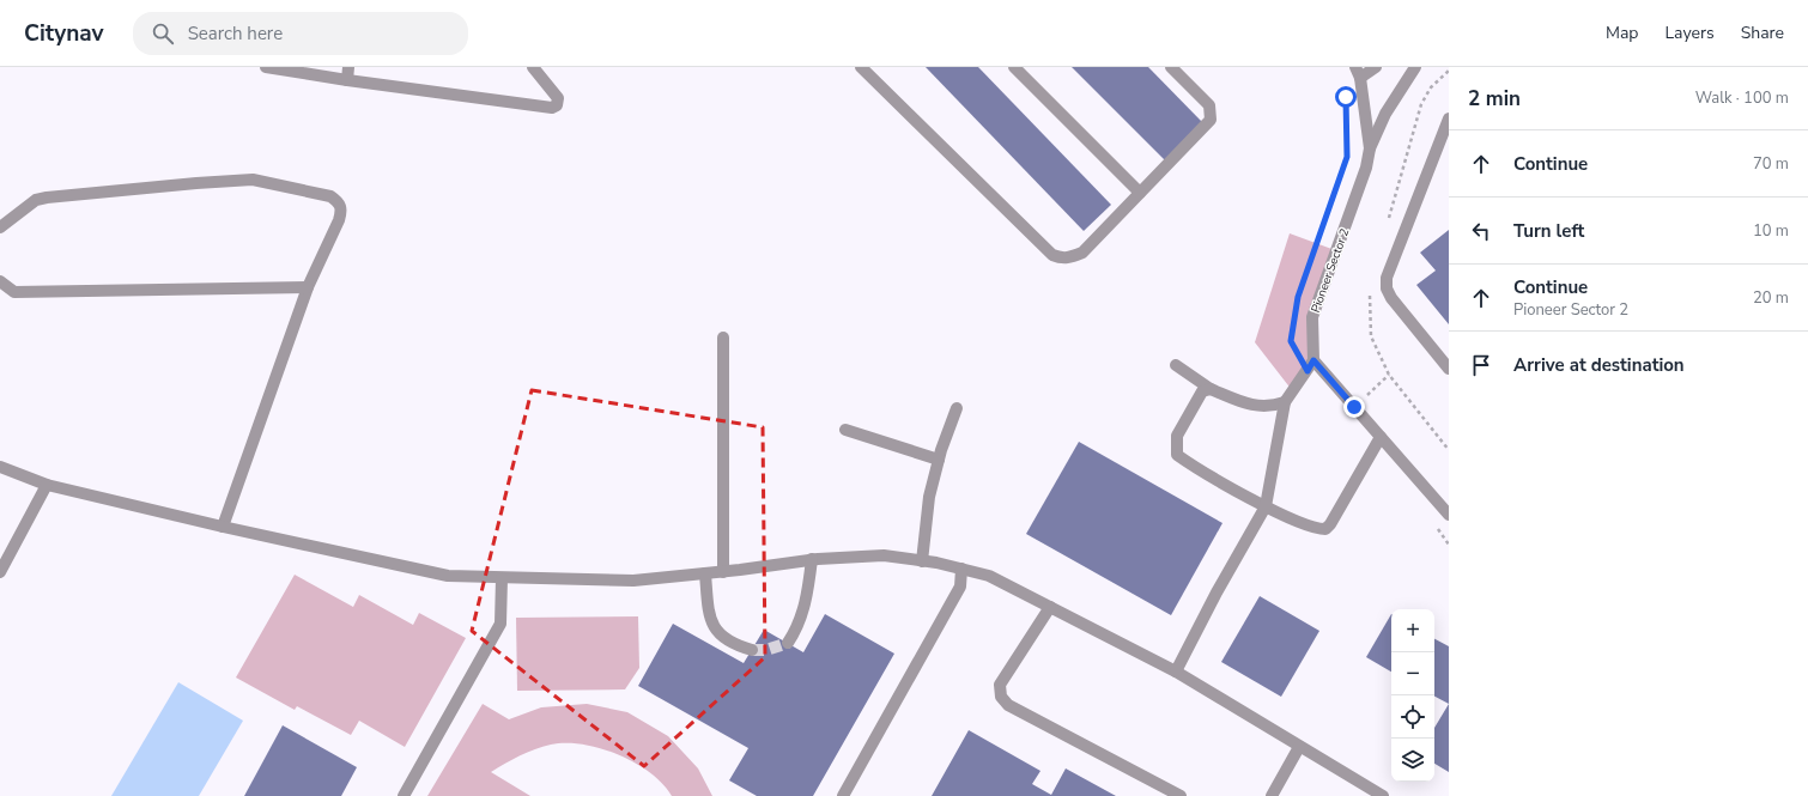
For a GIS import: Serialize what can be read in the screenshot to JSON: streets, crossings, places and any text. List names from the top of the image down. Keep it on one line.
{"streets":{"street":["Pioneer Sector 2"]},"page":{"header":"Citynav","search":"Search here","nav":["Map","Layers","Share"],"heading":["2 min","Walk · 100 m"],"list":[["Continue","70 m"],["Turn left","10 m"],["Continue","Pioneer Sector 2","20 m"],"Arrive at destination"],"map_buttons":["+","−"]}}
